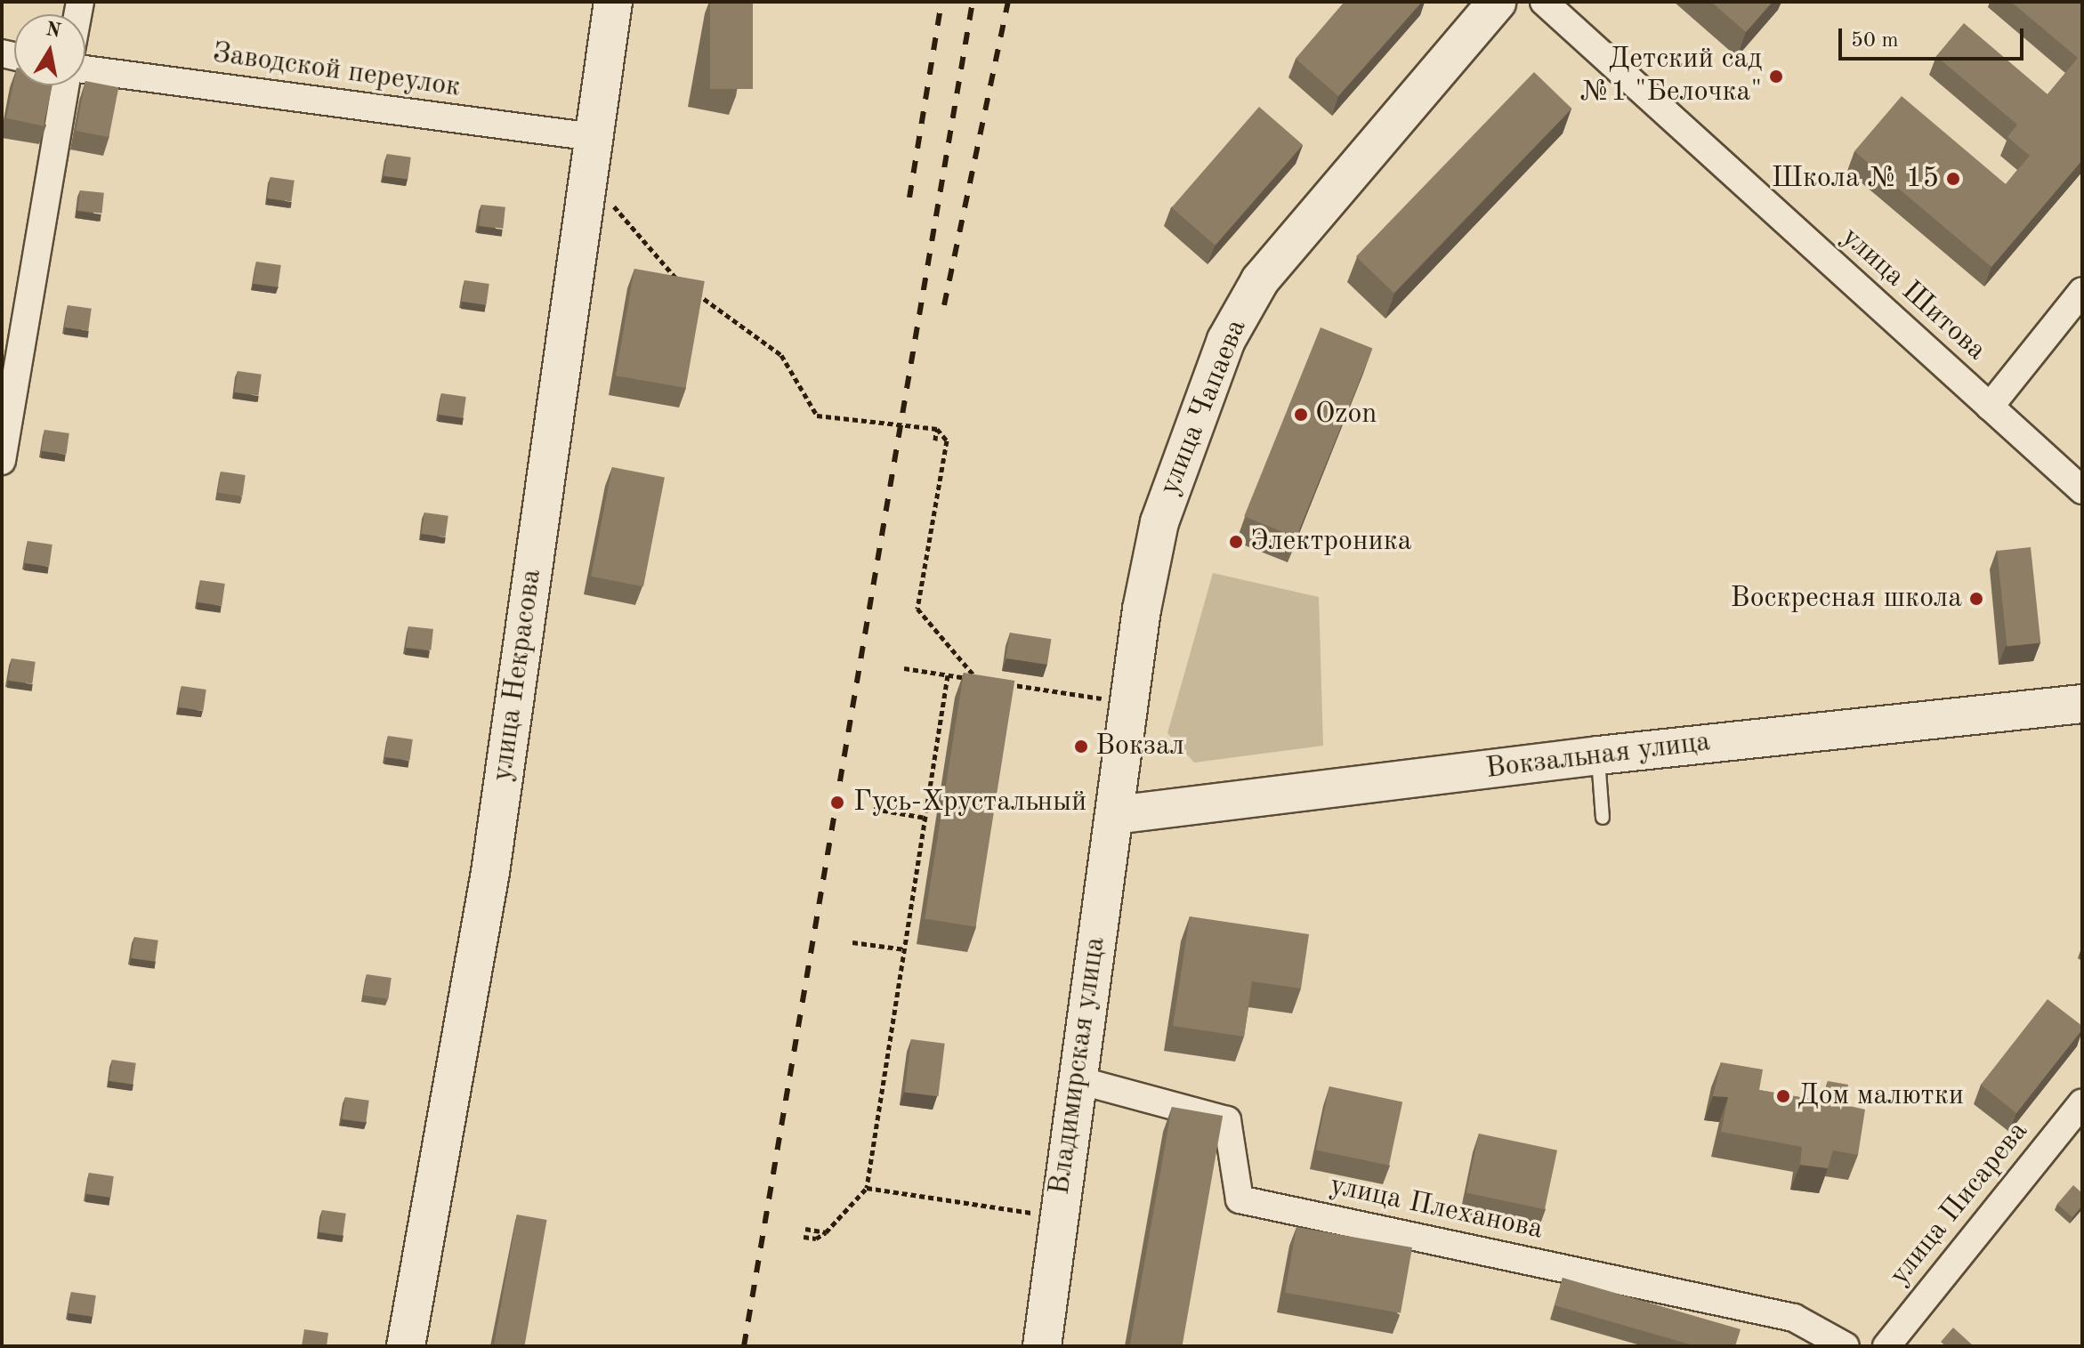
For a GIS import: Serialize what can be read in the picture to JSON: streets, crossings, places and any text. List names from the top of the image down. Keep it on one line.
{"streets":{"main road":["улица Чапаева","улица Некрасова","Вокзальная улица","Владимирская улица"],"street":["Заводской переулок","улица Шитова","улица Писарева","улица Плеханова"]},"crossings":[["Заводской переулок","улица Некрасова"],["улица Чапаева","Вокзальная улица"],["улица Чапаева","Владимирская улица"],["Вокзальная улица","Владимирская улица"],["Владимирская улица","улица Плеханова"]],"places":["Детский сад №1 \"Белочка\"","Школа № 15","Ozon","Электроника","Воскресная школа","Вокзал","Гусь-Хрустальный","Дом малютки"],"scale_bar":"50 m","north":"top"}
